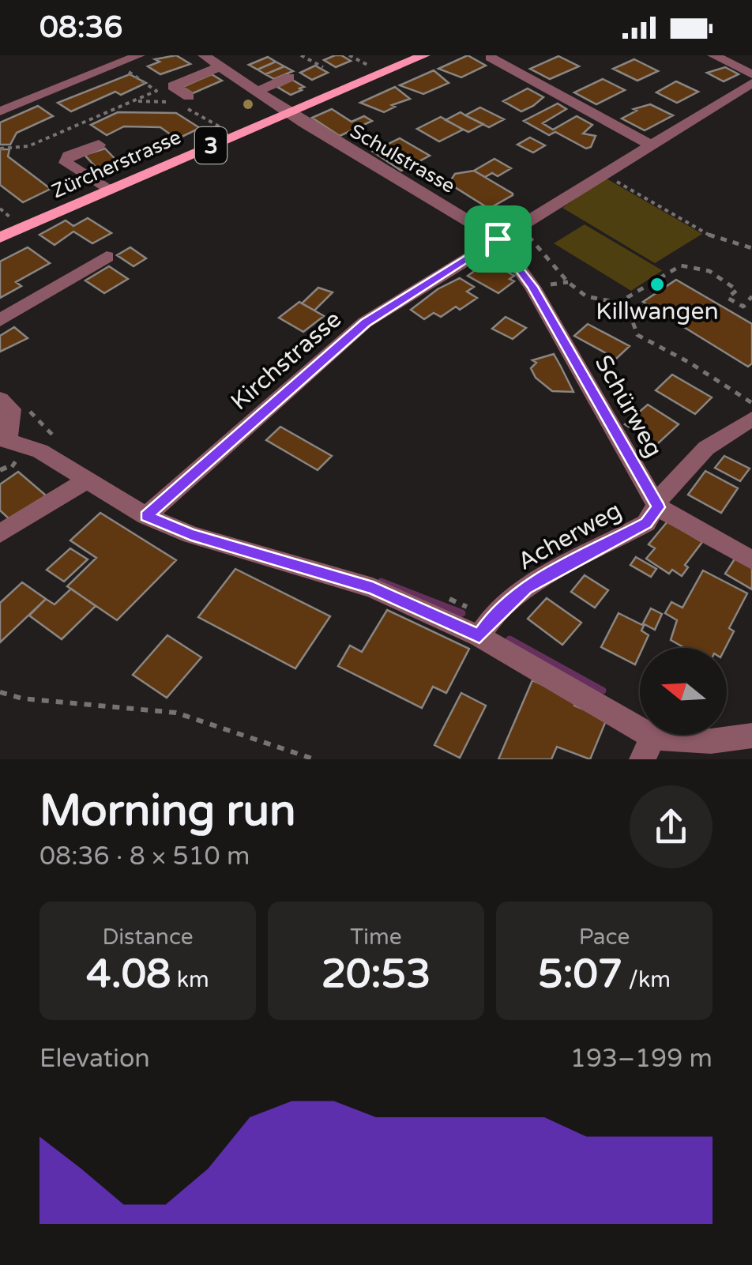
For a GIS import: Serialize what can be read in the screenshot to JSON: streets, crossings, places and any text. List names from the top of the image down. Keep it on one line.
{"streets":{"main road":["3","Zürcherstrasse"],"street":["Schulstrasse","Kirchstrasse","Schürweg","Acherweg"]},"crossings":[["Schulstrasse","Zürcherstrasse"],["Schulstrasse","Kirchstrasse"],["Schulstrasse","Schürweg"],["Kirchstrasse","Schürweg"],["Schürweg","Acherweg"]],"places":["Killwangen"],"north":"left","page":{"status":"08:36","heading":["Morning run","08:36 · 8 × 510 m"],"stats":[["Distance","4.08 km"],["Time","20:53"],["Pace","5:07 /km"]],"chart":["Elevation","193–199 m"]}}
